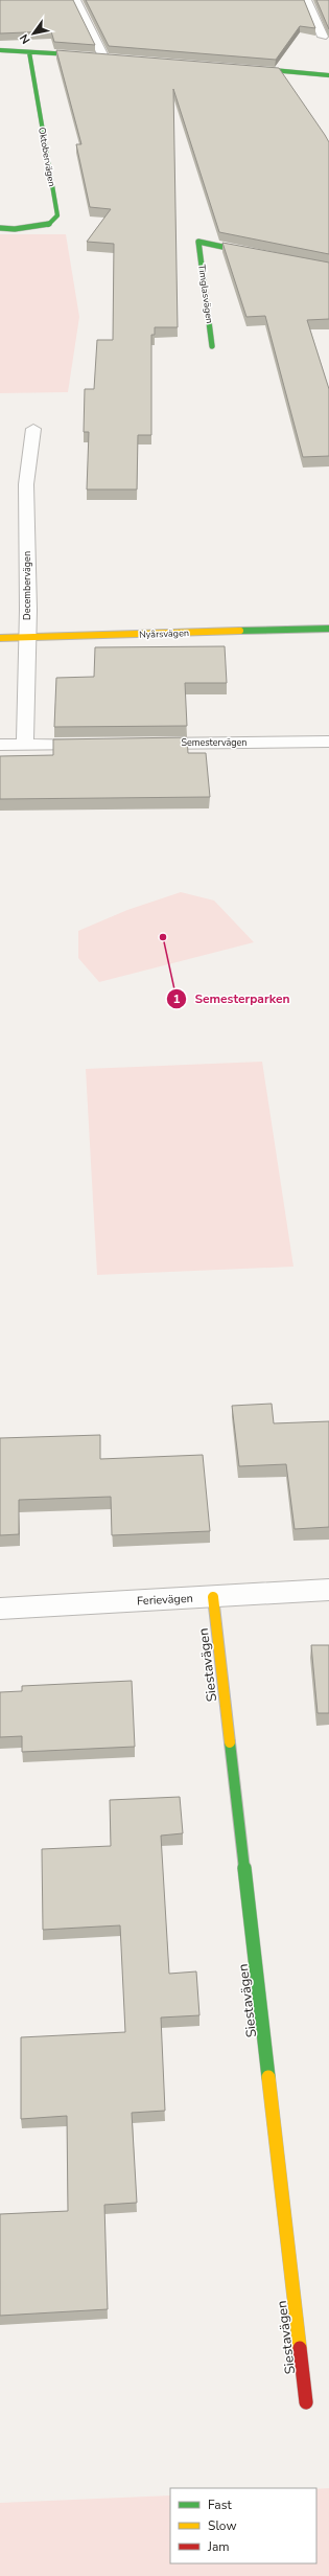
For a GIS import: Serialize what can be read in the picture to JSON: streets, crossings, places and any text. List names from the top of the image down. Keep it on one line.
{"streets":{"street":["Oktobervägen","Timglasvägen","Decembervägen","Nyårsvägen","Semestervägen","Ferievägen","Siestavägen"]},"crossings":[["Decembervägen","Nyårsvägen"],["Ferievägen","Siestavägen"]],"places":["Semesterparken"],"legend":["Fast","Slow","Jam"],"north":"bottom left"}
